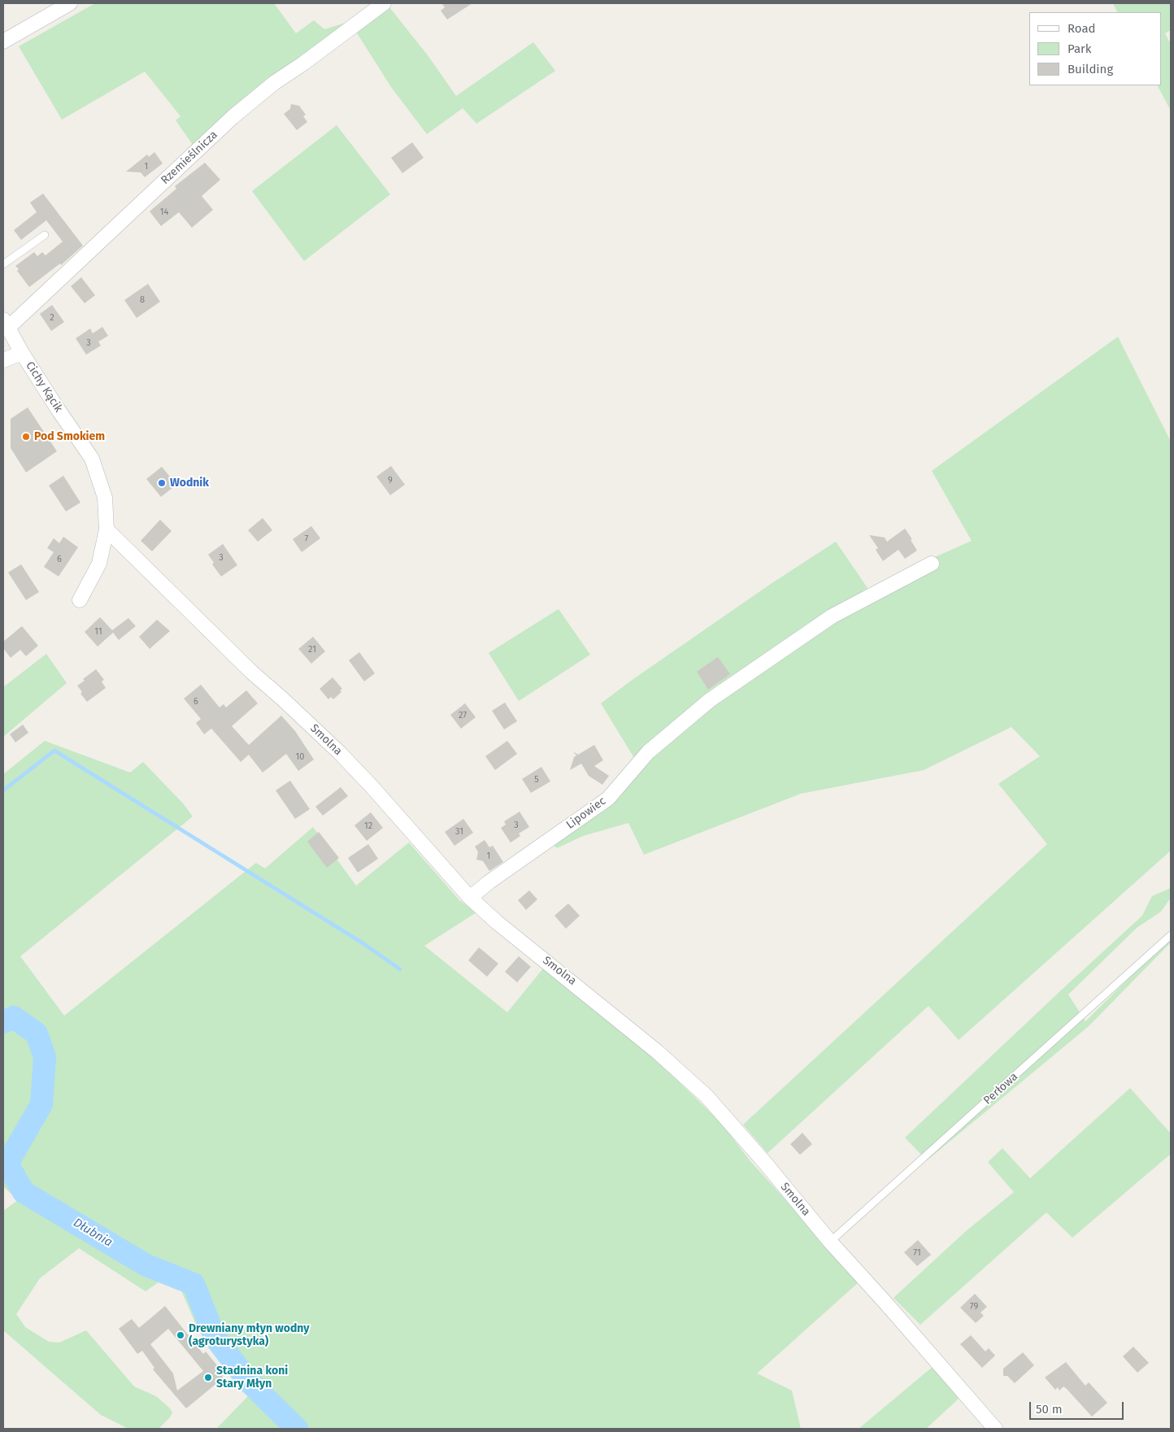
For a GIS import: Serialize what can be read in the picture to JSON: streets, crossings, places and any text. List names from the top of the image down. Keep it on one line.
{"streets":{"street":["Rzemieślnicza","Cichy Kącik","Smolna","Lipowiec"],"lane":["Perłowa"]},"crossings":[["Rzemieślnicza","Cichy Kącik"],["Cichy Kącik","Smolna"],["Smolna","Lipowiec"],["Smolna","Perłowa"]],"water":["Dłubnia"],"places":["Pod Smokiem","Wodnik","Drewniany młyn wodny (agroturystyka)","Stadnina koni Stary Młyn"],"house_numbers":["1","14","8","2","3","9","7","3","6","11","21","6","27","10","5","3","12","31","1","71","79"],"legend":["Road","Park","Building"],"scale_bar":"50 m"}
